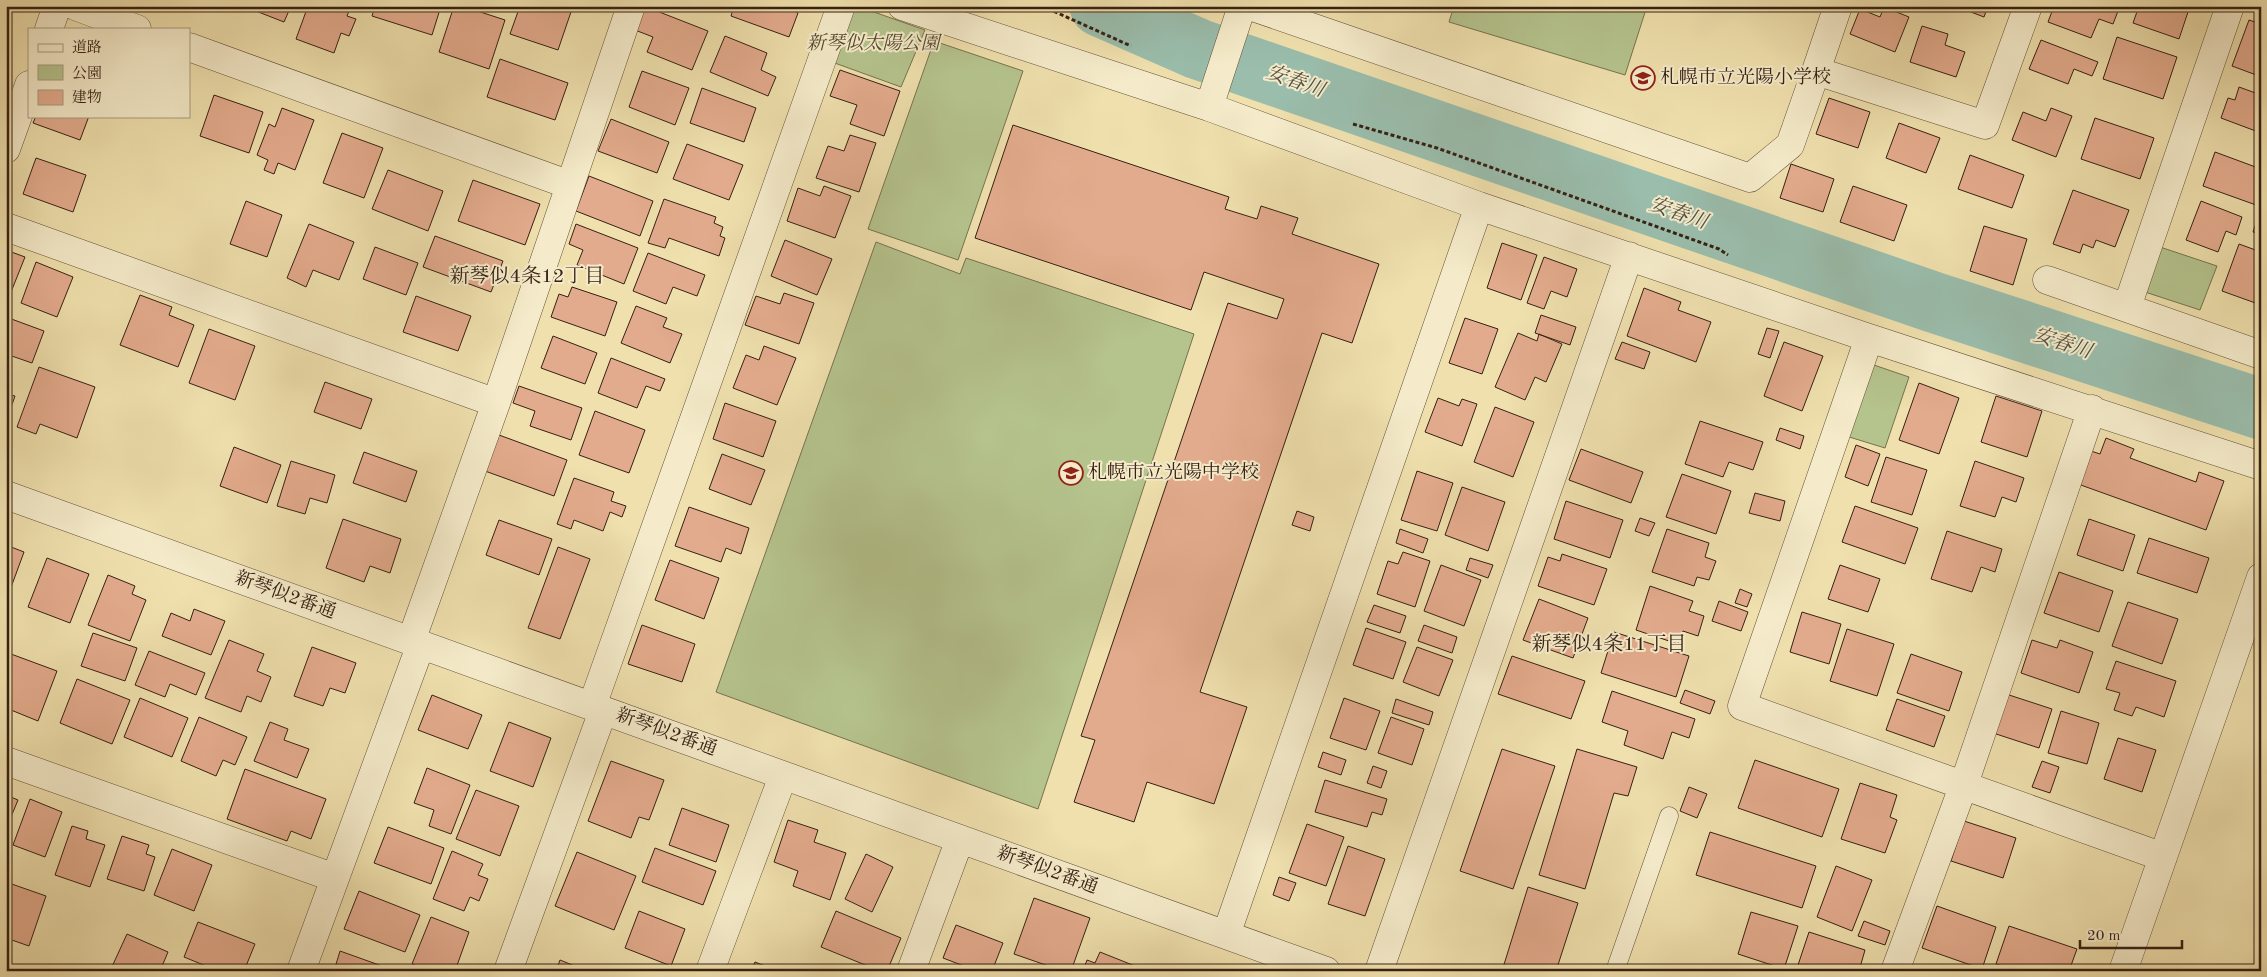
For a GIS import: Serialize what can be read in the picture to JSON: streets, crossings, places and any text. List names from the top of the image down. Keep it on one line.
{"streets":{"street":["新琴似2番通"]},"districts":["新琴似4条12丁目","新琴似4条11丁目"],"water":["安春川"],"parks":["新琴似太陽公園"],"places":{"school or university":["札幌市立光陽小学校","札幌市立光陽中学校"]},"legend":["道路","公園","建物"],"scale_bar":"20 m"}
